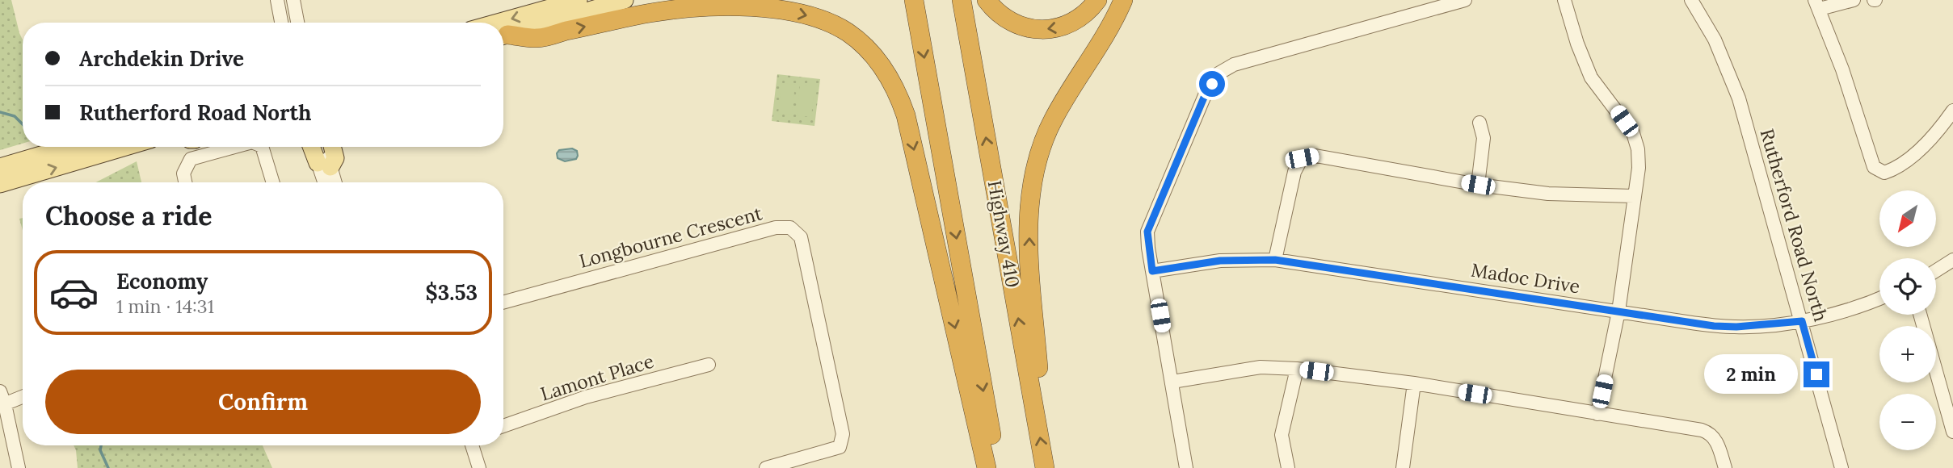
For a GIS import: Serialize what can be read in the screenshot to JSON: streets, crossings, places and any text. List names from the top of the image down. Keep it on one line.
{"streets":{"highway":["Highway 410"],"street":["Rutherford Road North","Longbourne Crescent","Madoc Drive","Lamont Place"]},"crossings":[["Rutherford Road North","Madoc Drive"]],"north":"bottom left","page":{"banner":["Archdekin Drive","Rutherford Road North"],"heading":"Choose a ride","map_buttons":["+","−"],"list":[{"name":"Economy","note":"1 min · 14:31","value":"$3.53"}],"bubble":"2 min","buttons":"Confirm"}}
